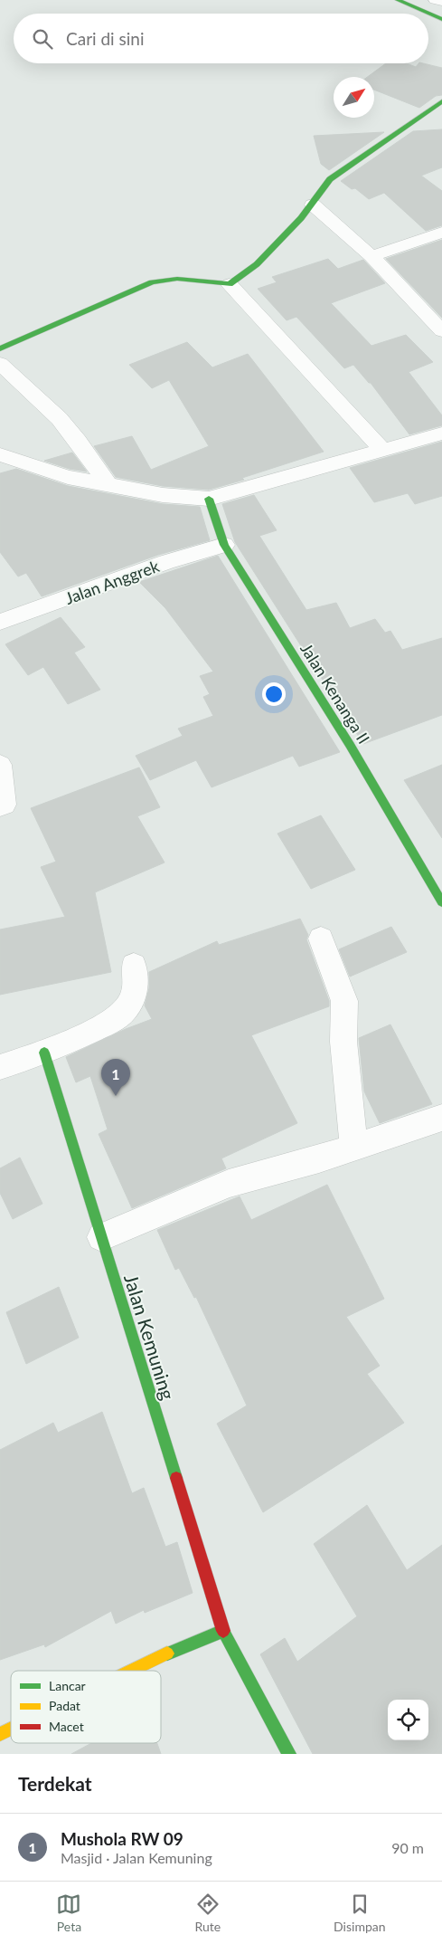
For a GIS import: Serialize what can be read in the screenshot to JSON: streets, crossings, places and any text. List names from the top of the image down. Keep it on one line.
{"streets":{"street":["Jalan Anggrek","Jalan Kenanga II","Jalan Kemuning"]},"crossings":[["Jalan Anggrek","Jalan Kenanga II"]],"legend":["Lancar","Padat","Macet"],"north":"top right","page":{"search":"Cari di sini","pins":"1","heading":"Terdekat","list":[{"mark":"1","name":"Mushola RW 09","note":"Masjid · Jalan Kemuning","value":"90 m"}],"nav":["Peta","Rute","Disimpan"]}}
